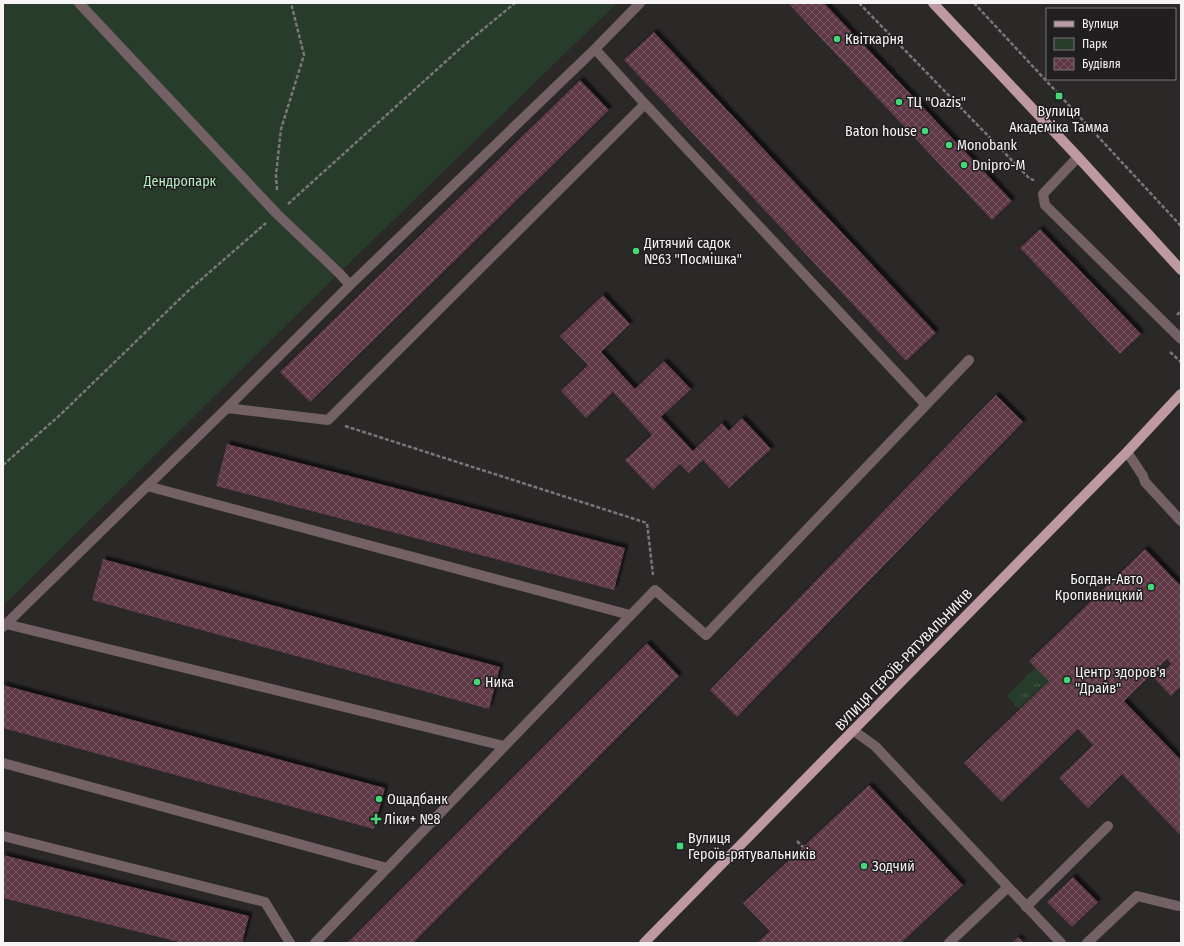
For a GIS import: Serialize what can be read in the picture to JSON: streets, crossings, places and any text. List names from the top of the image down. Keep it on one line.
{"streets":{"main road":["ВУЛИЦЯ ГЕРОЇВ-РЯТУВАЛЬНИКІВ"]},"parks":["Дендропарк"],"places":{"other":["Квіткарня","ТЦ \"Oazis\"","Baton house","Monobank","Dnipro-M","Дитячий садок №63 \"Посмішка\"","Богдан-Авто Кропивницкий","Центр здоров'я \"Драйв\"","Ника","Ощадбанк","Зодчий"],"transit":["Вулиця Академіка Тамма","Вулиця Героїв-рятувальників"],"health":["Ліки+ №8"]},"legend":["Вулиця","Парк","Будівля"]}
